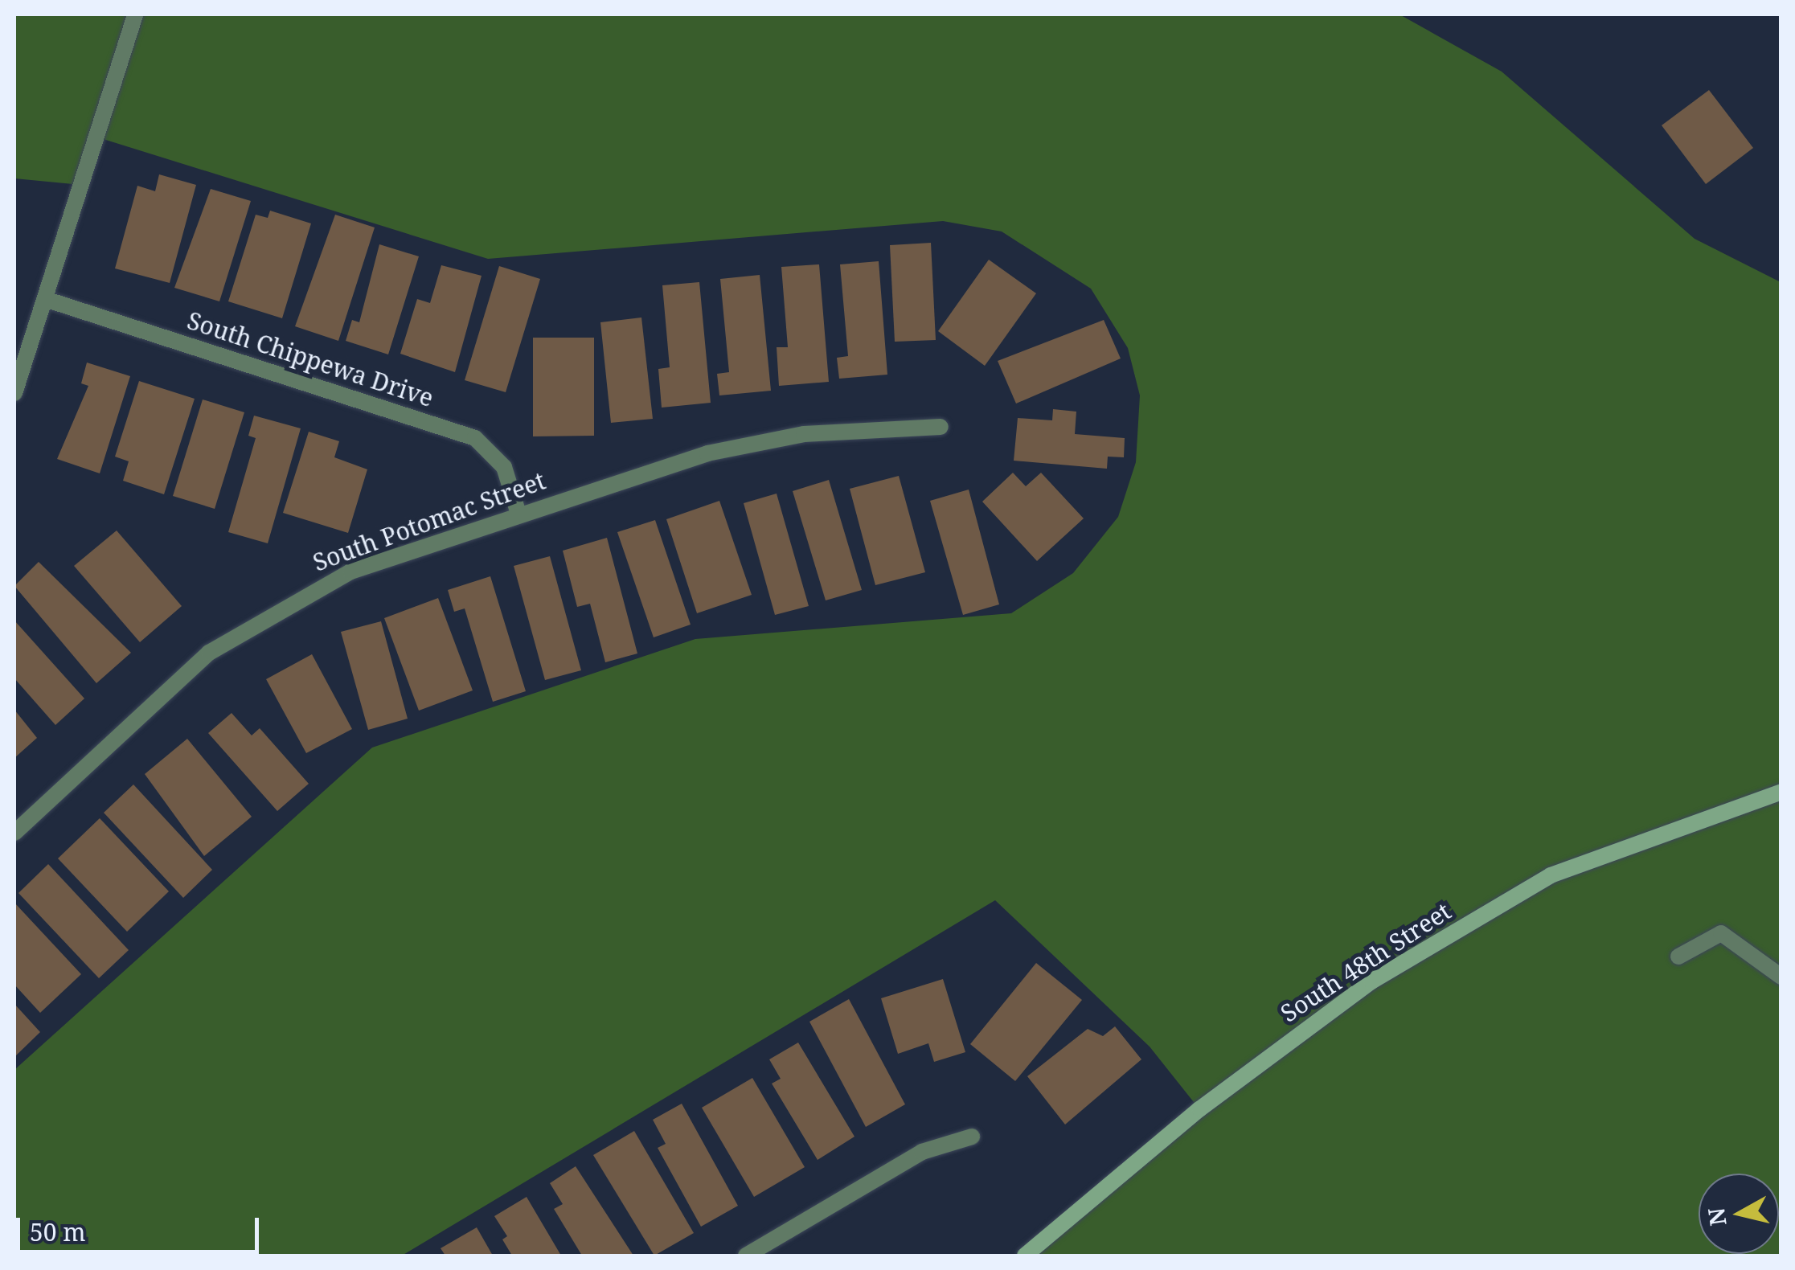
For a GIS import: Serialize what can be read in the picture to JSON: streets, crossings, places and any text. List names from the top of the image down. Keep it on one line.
{"streets":{"main road":["South 48th Street"],"street":["South Chippewa Drive","South Potomac Street"]},"crossings":[["South Chippewa Drive","South Potomac Street"]],"scale_bar":"50 m","north":"left"}
